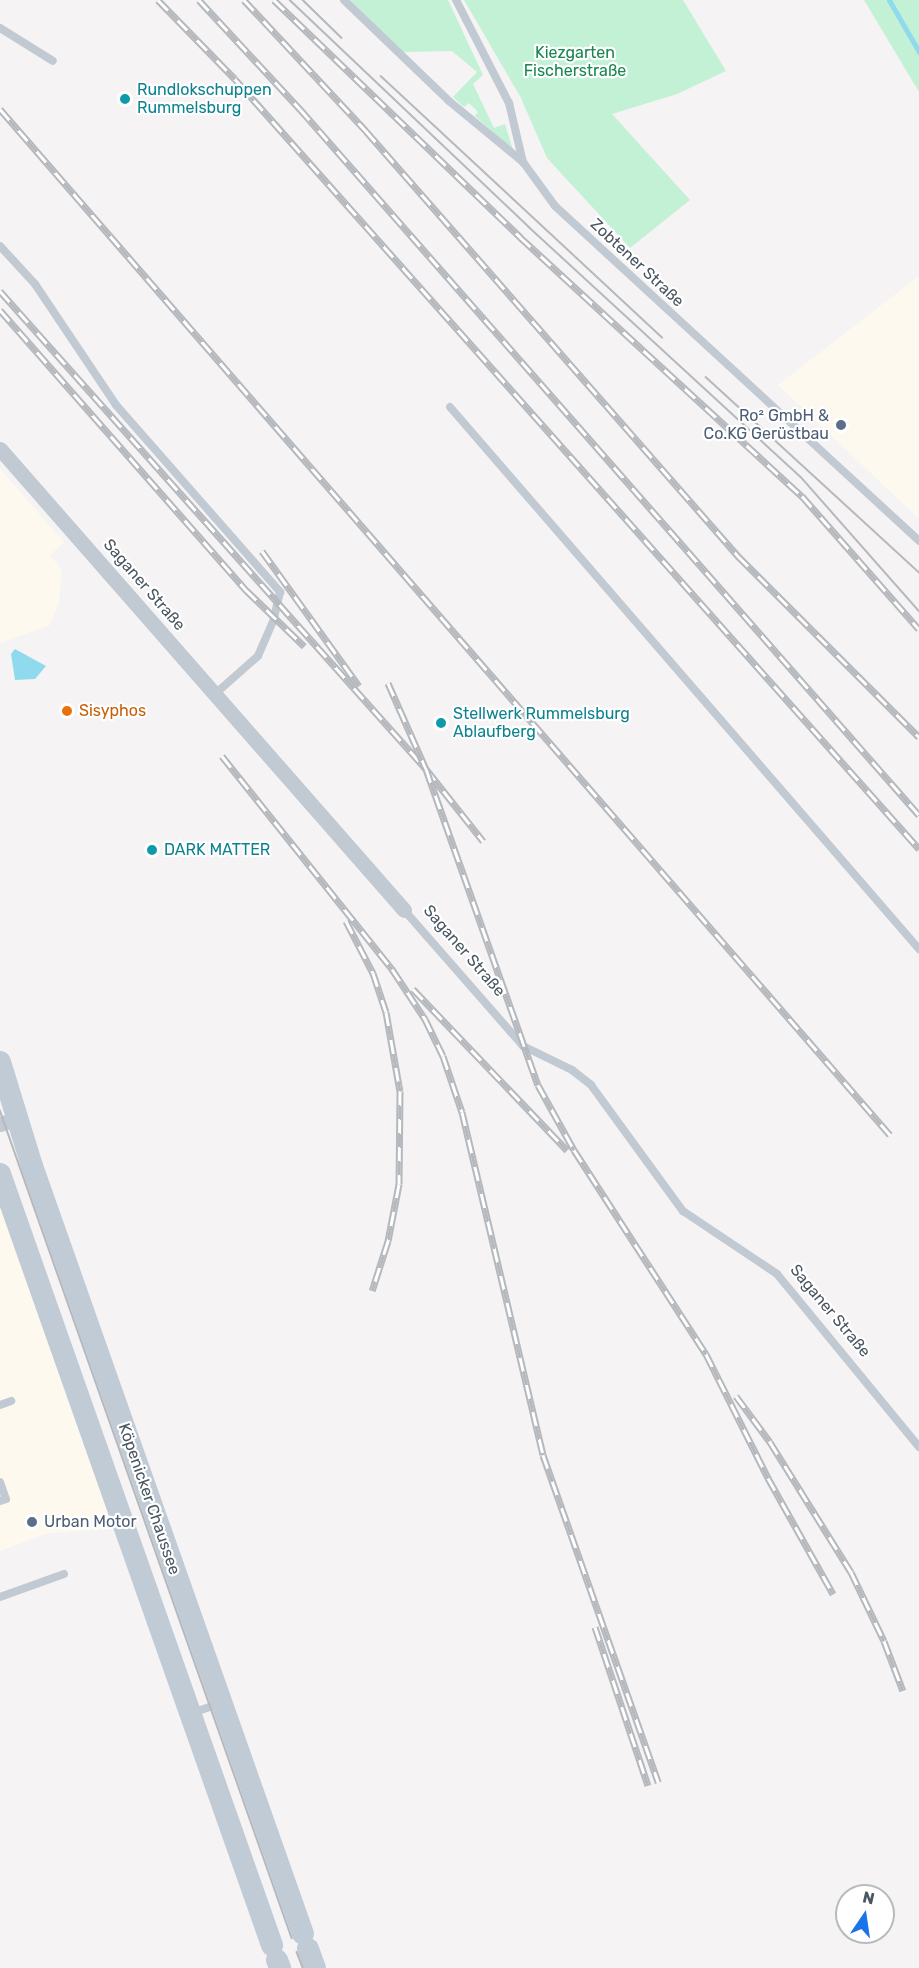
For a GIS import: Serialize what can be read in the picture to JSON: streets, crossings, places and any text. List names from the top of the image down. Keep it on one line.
{"streets":{"main road":["Köpenicker Chaussee"],"street":["Saganer Straße"],"lane":["Zobtener Straße"]},"parks":["Kiezgarten Fischerstraße"],"places":["Rundlokschuppen Rummelsburg","Ro² GmbH & Co.KG Gerüstbau","Sisyphos","Stellwerk Rummelsburg Ablaufberg","DARK MATTER","Urban Motor"],"north":"top"}
